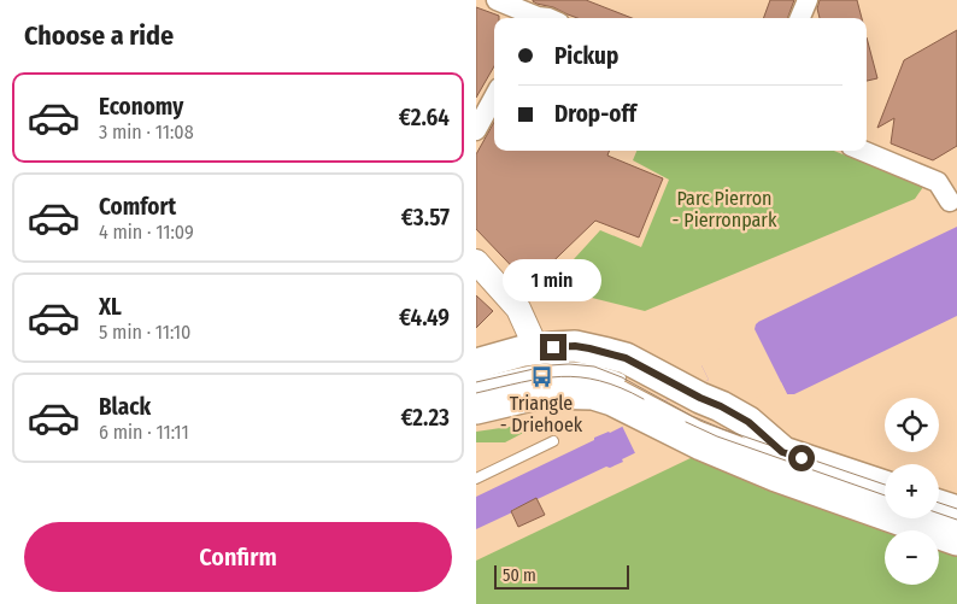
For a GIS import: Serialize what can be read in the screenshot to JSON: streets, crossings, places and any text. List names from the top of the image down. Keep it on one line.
{"parks":["Parc Pierron - Pierronpark"],"places":{"bus stop":["Triangle - Driehoek"]},"scale_bar":"50 m","page":{"heading":"Choose a ride","banner":["Pickup","Drop-off"],"list":[{"name":"Economy","note":"3 min · 11:08","value":"€2.64"},{"name":"Comfort","note":"4 min · 11:09","value":"€3.57"},{"name":"XL","note":"5 min · 11:10","value":"€4.49"},{"name":"Black","note":"6 min · 11:11","value":"€2.23"}],"bubble":"1 min","map_buttons":["+","−"],"buttons":"Confirm","scale":"50 m"}}
